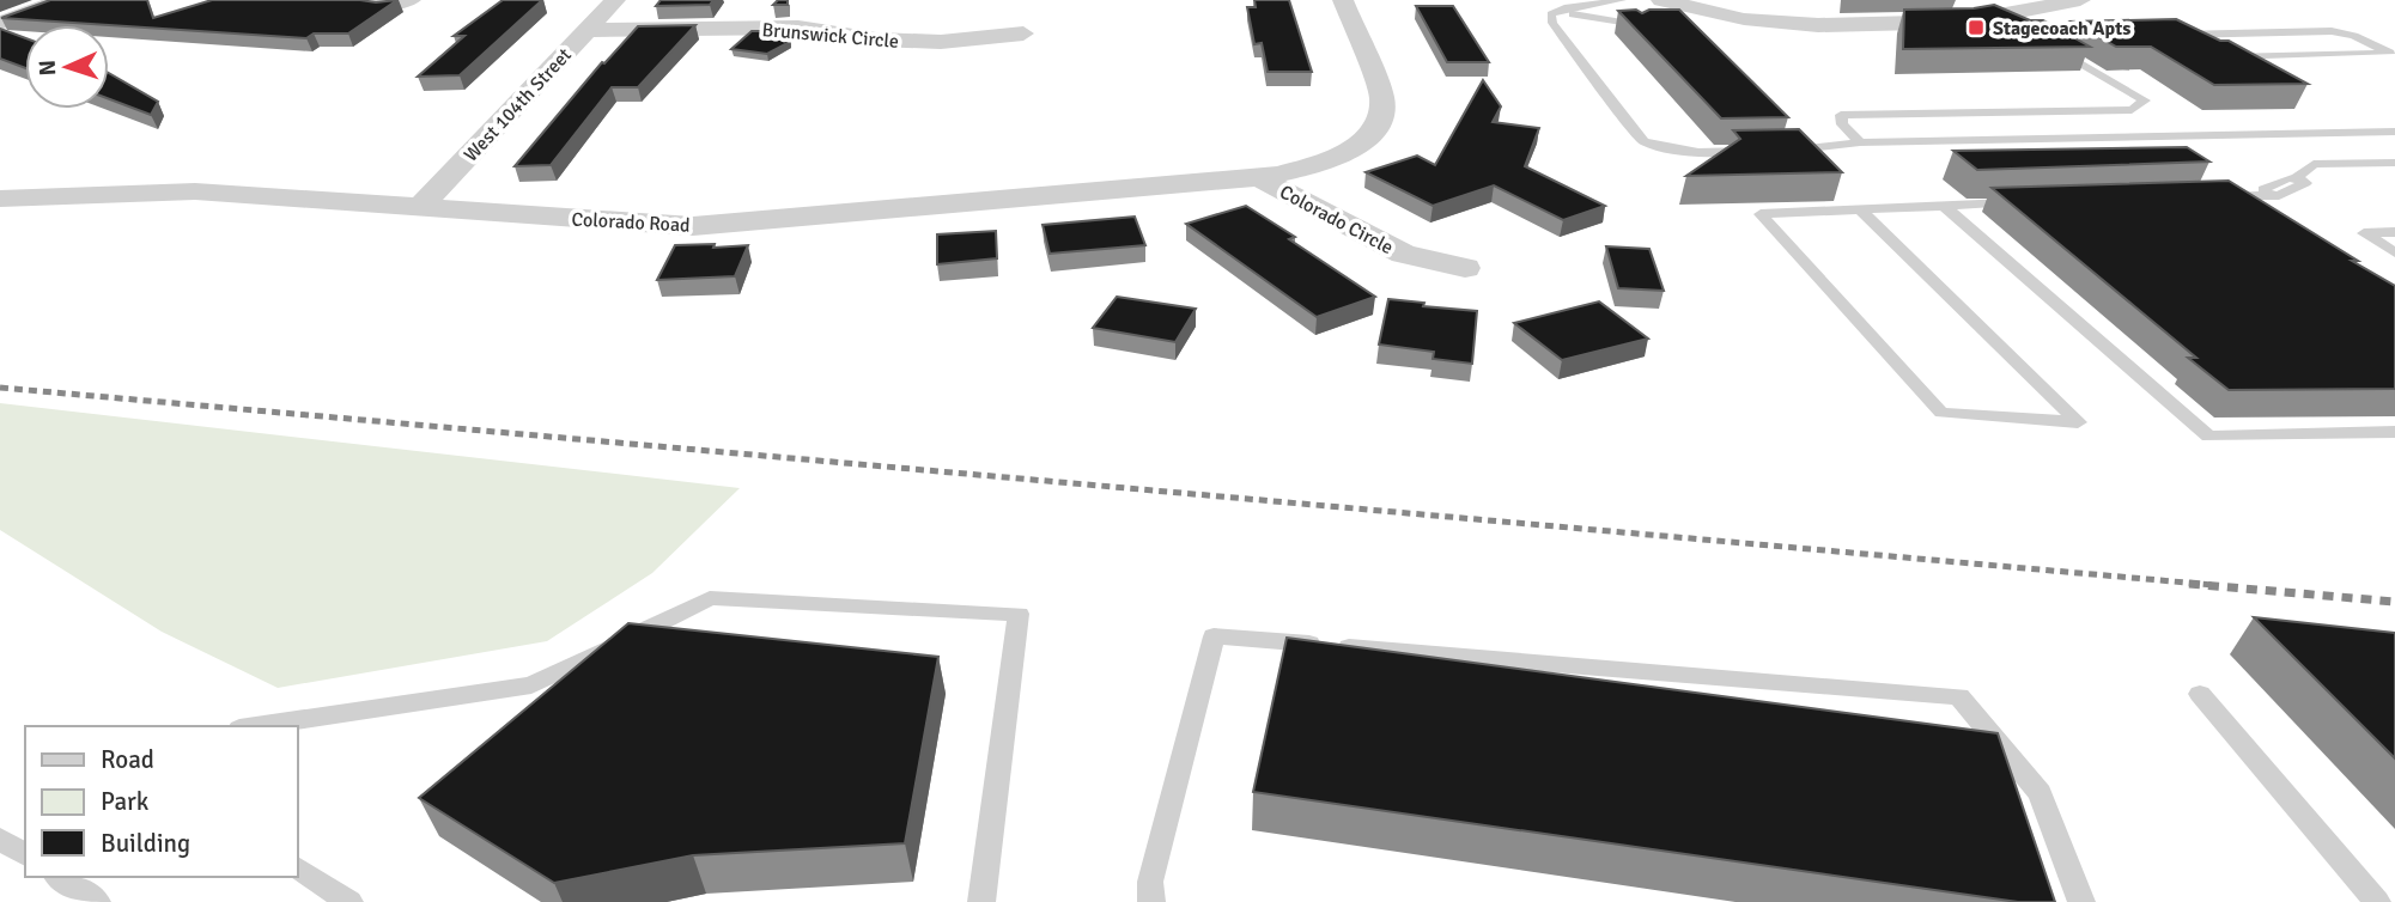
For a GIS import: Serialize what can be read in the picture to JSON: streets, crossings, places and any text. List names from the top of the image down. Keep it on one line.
{"streets":{"street":["Brunswick Circle","West 104th Street","Colorado Circle","Colorado Road"]},"crossings":[["Brunswick Circle","West 104th Street"],["West 104th Street","Colorado Road"],["Colorado Circle","Colorado Road"]],"places":{"transit":["Stagecoach Apts"]},"legend":["Road","Park","Building"],"north":"left"}
